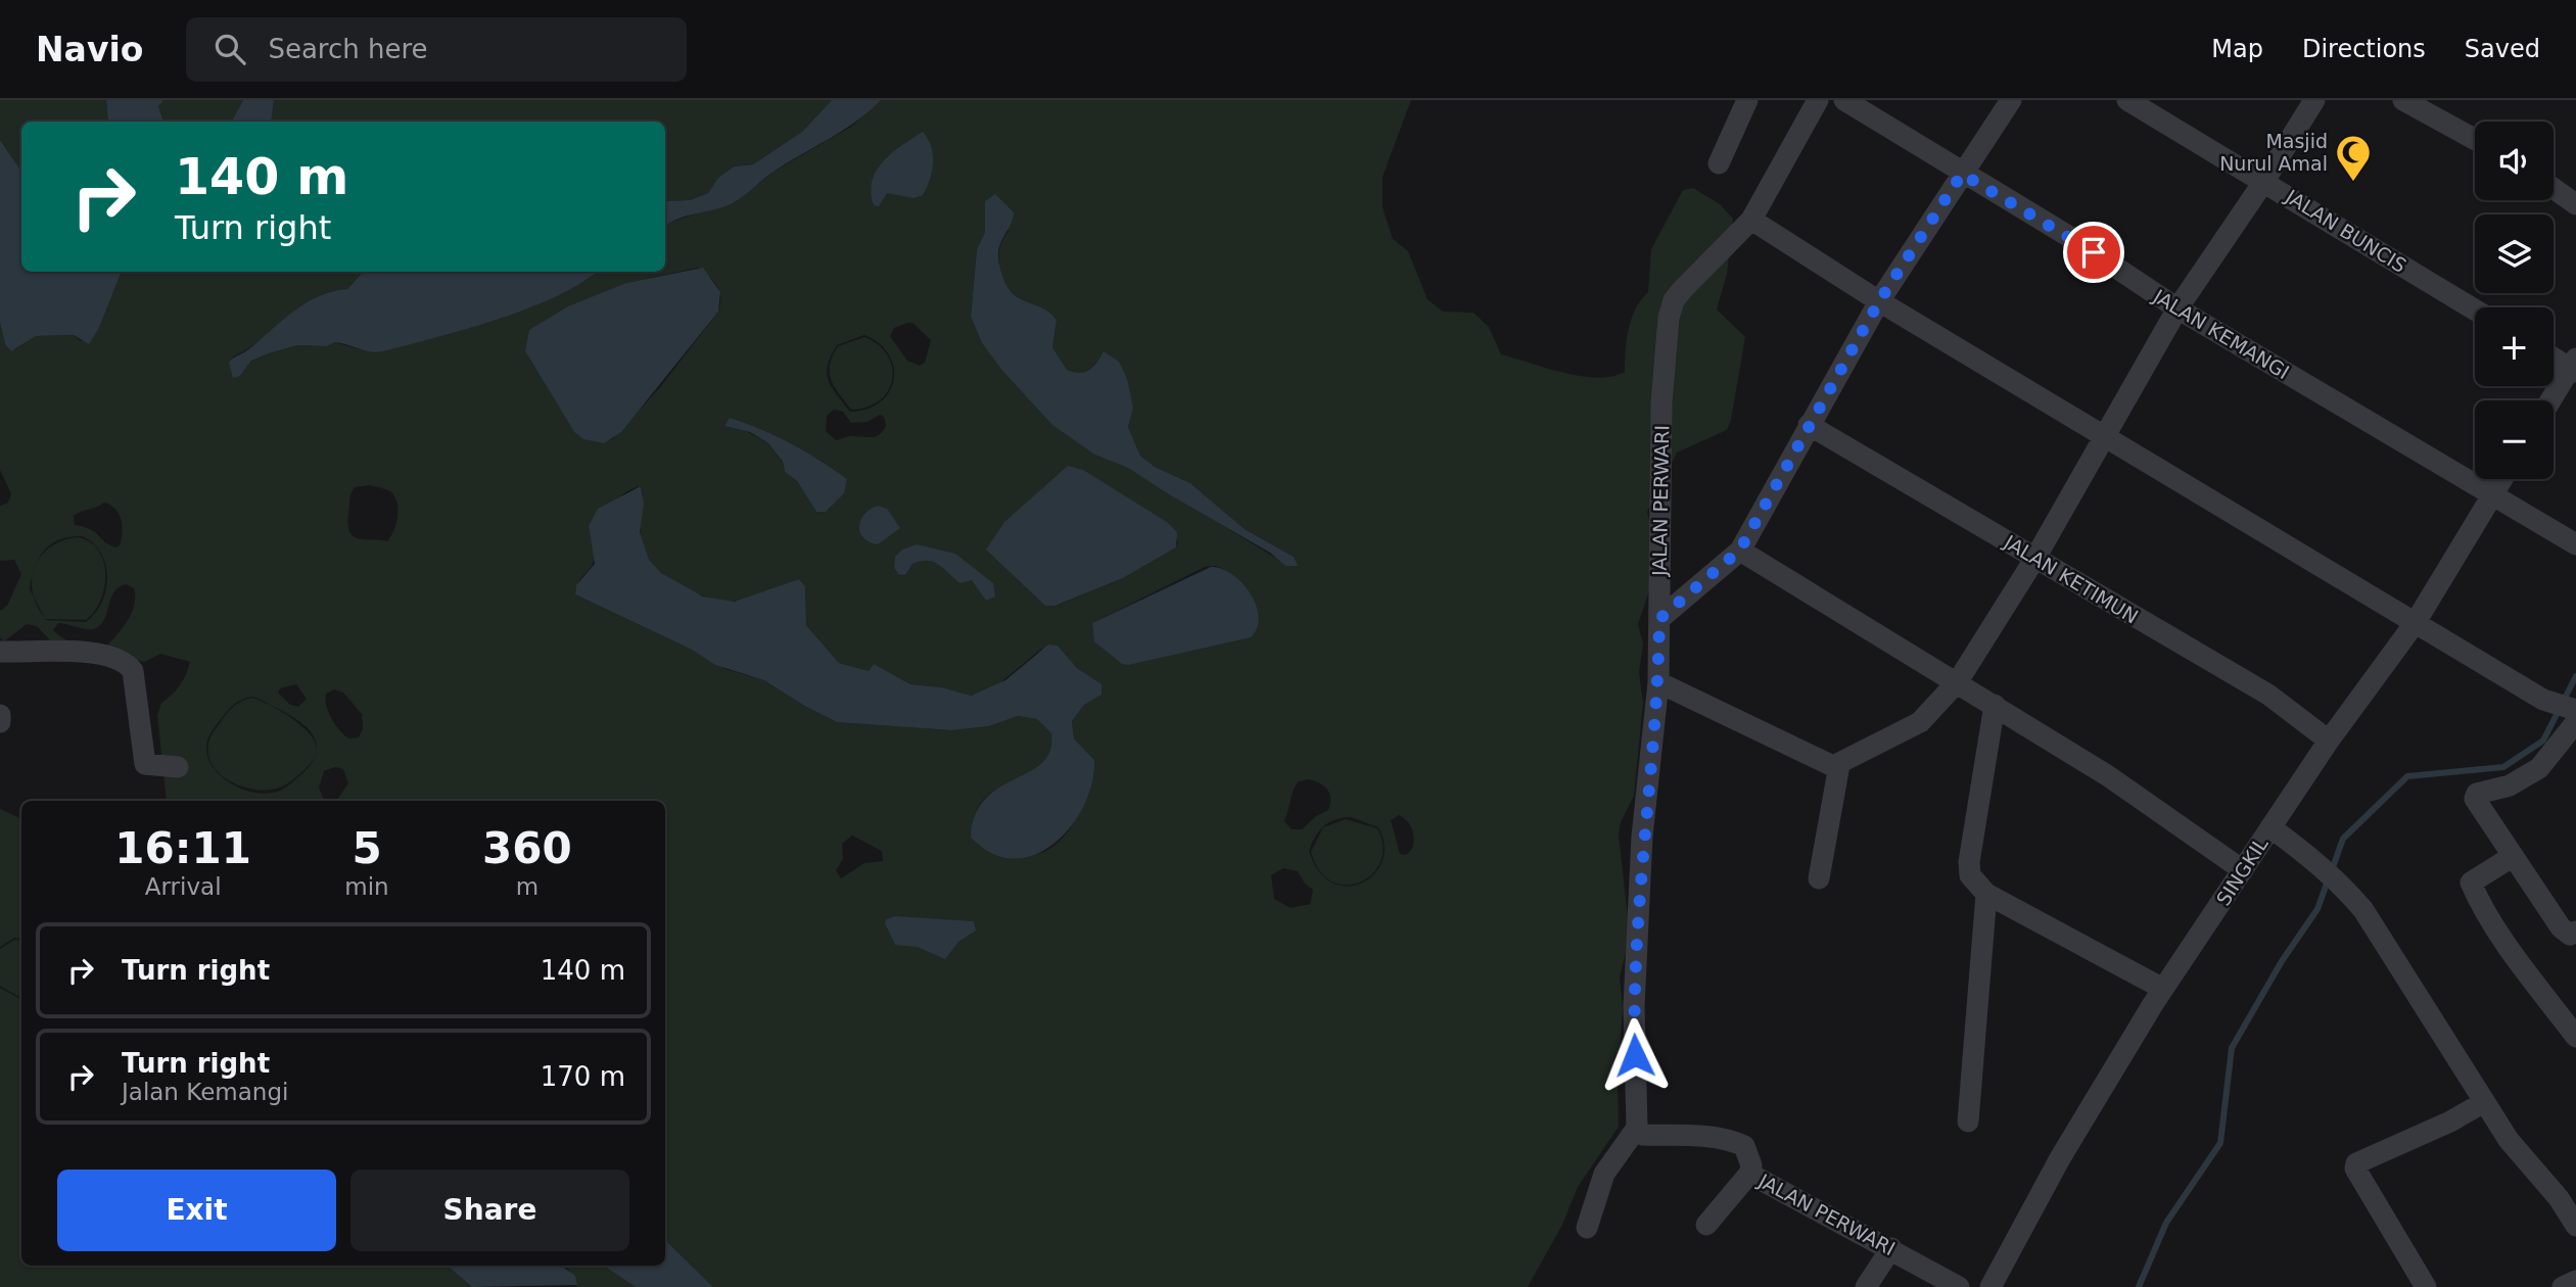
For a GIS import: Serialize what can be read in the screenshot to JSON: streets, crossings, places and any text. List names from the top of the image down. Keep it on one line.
{"streets":{"street":["JALAN BUNCIS","JALAN KEMANGI","JALAN PERWARI","JALAN KETIMUN","SINGKIL"]},"crossings":[["JALAN KEMANGI","SINGKIL"],["JALAN KETIMUN","SINGKIL"]],"places":{"mosque":["Masjid Nurul Amal"]},"page":{"header":"Navio","search":"Search here","nav":["Map","Directions","Saved"],"map_buttons":["+","−"],"turn":["140 m","Turn right"],"eta":["16:11","Arrival","5","min","360","m"],"list":[{"name":"Turn right","value":"140 m"},{"name":"Turn right","note":"Jalan Kemangi","value":"170 m"}],"buttons":["Exit","Share"]}}
